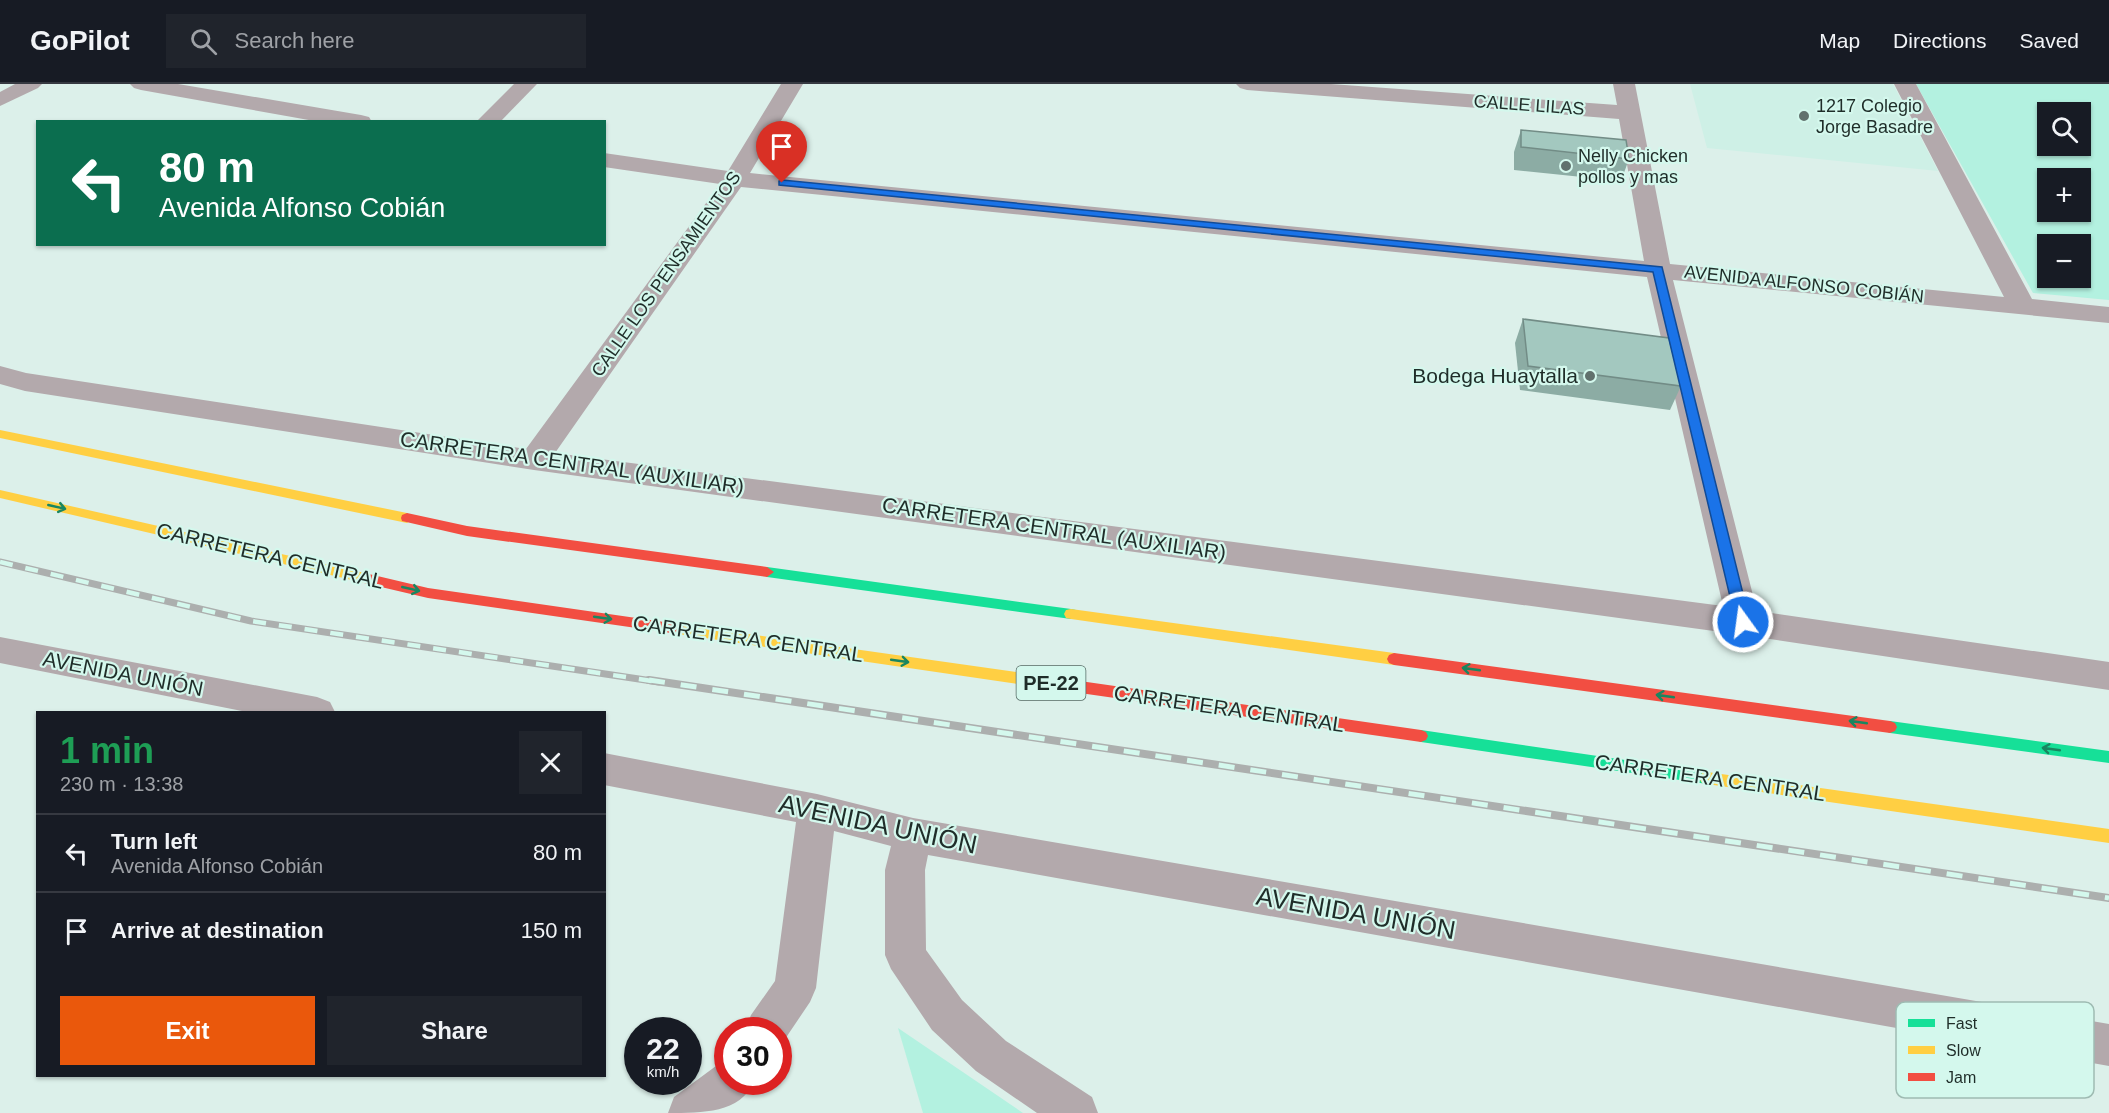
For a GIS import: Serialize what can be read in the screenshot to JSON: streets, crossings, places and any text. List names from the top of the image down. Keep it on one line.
{"streets":{"highway":["CARRETERA CENTRAL","PE-22"],"street":["CALLE LILAS","CALLE LOS PENSAMIENTOS","AVENIDA ALFONSO COBIÁN","CARRETERA CENTRAL (AUXILIAR)","AVENIDA UNIÓN"]},"crossings":[["CALLE LOS PENSAMIENTOS","AVENIDA ALFONSO COBIÁN"],["CALLE LOS PENSAMIENTOS","CARRETERA CENTRAL (AUXILIAR)"]],"places":["1217 Colegio Jorge Basadre","Nelly Chicken pollos y mas","Bodega Huaytalla"],"legend":["Fast","Slow","Jam"],"page":{"header":"GoPilot","search":"Search here","nav":["Map","Directions","Saved"],"map_buttons":["+","−"],"turn":["80 m","Avenida Alfonso Cobián"],"heading":["1 min","230 m · 13:38"],"list":[{"name":"Turn left","note":"Avenida Alfonso Cobián","value":"80 m"},{"name":"Arrive at destination","value":"150 m"}],"buttons":["Exit","Share"],"speed":"22 km/h","limit":"30"}}
